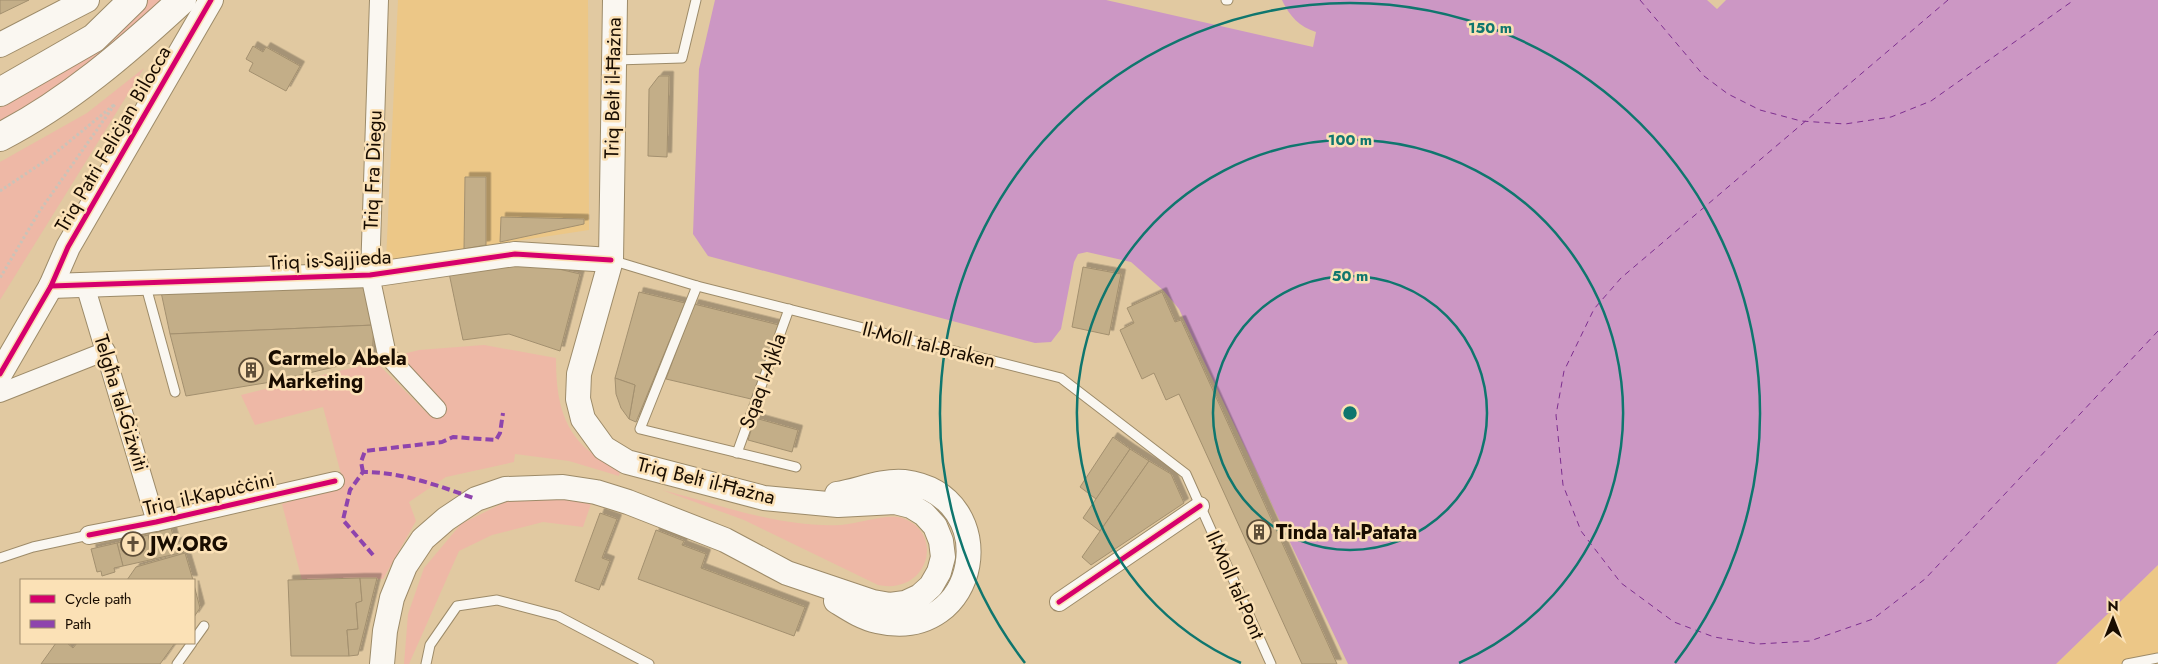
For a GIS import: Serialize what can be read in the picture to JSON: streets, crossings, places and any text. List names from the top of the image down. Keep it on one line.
{"streets":{"main road":["Triq Belt il-Ħażna","Triq Patri Feliċjan Bilocca","Triq is-Sajjieda"],"street":["Triq Fra Diegu","Telgħa tal-Ġiżwiti","Triq il-Kapuċċini"],"lane":["Il-Moll tal-Braken","Sqaq l-Ajkla","Il-Moll tal-Pont"]},"crossings":[["Triq Belt il-Ħażna","Triq is-Sajjieda"],["Triq Belt il-Ħażna","Il-Moll tal-Braken"],["Triq Patri Feliċjan Bilocca","Triq is-Sajjieda"],["Triq Fra Diegu","Triq is-Sajjieda"],["Triq is-Sajjieda","Il-Moll tal-Braken"],["Triq is-Sajjieda","Telgħa tal-Ġiżwiti"],["Il-Moll tal-Braken","Sqaq l-Ajkla"],["Il-Moll tal-Braken","Il-Moll tal-Pont"],["Telgħa tal-Ġiżwiti","Triq il-Kapuċċini"]],"places":{"building":["Carmelo Abela Marketing","Tinda tal-Patata"],"church":["JW.ORG"]},"legend":["Cycle path","Path"],"north":"top","rings":["150 m","100 m","50 m"]}
